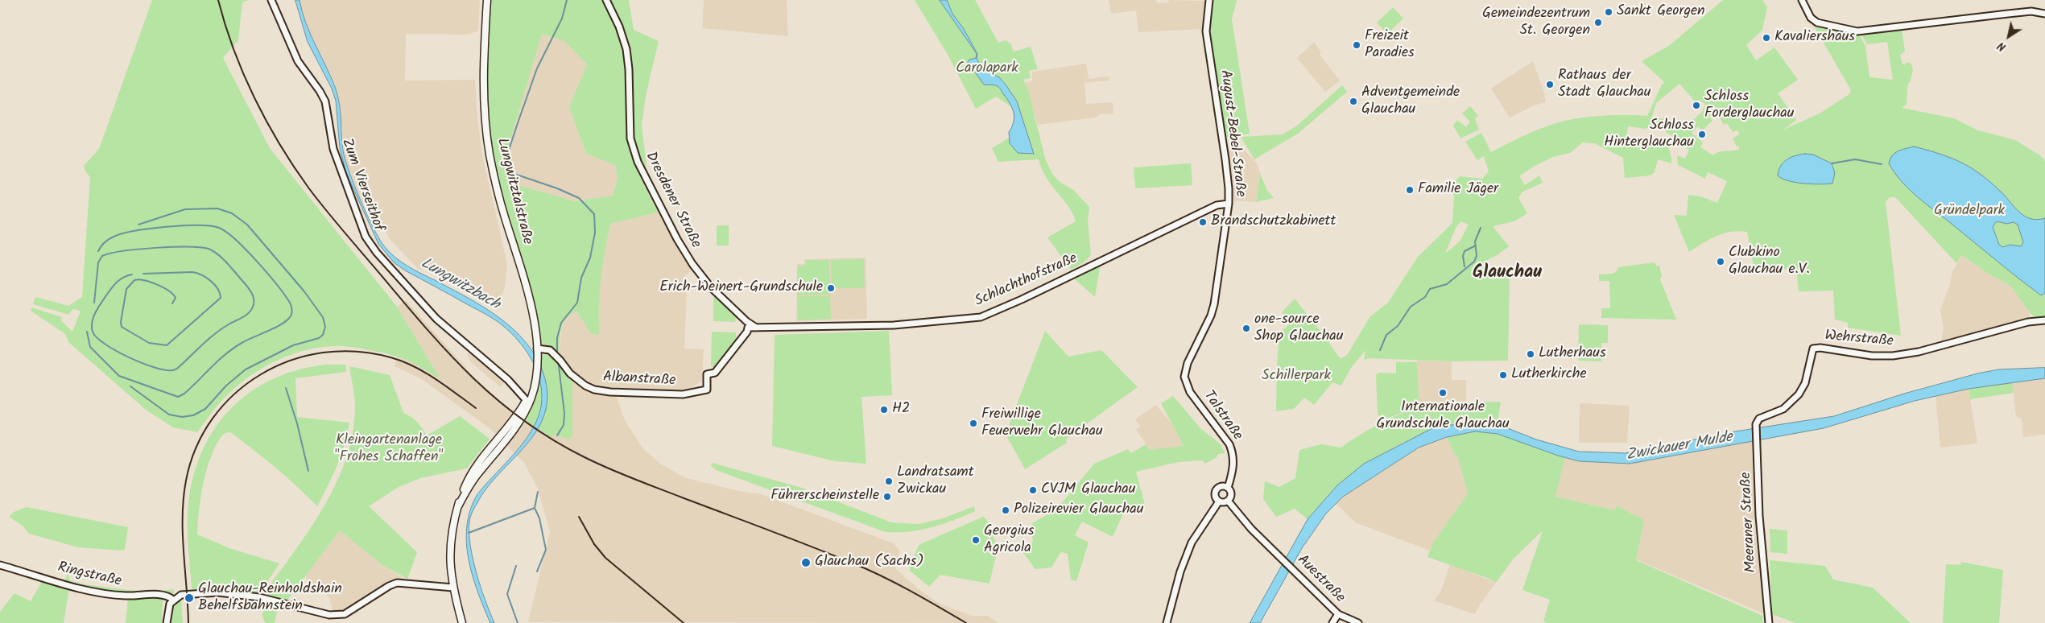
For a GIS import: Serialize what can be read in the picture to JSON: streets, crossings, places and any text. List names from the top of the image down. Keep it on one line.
{"streets":{"main road":["Lungwitztalstraße"],"street":["August-Bebel-Straße","Zum Vierseithof","Dresdener Straße","Schlachthofstraße","Wehrstraße","Albanstraße","Talstraße","Meeraner Straße","Ringstraße","Auestraße"]},"crossings":[["August-Bebel-Straße","Schlachthofstraße"],["August-Bebel-Straße","Talstraße"],["Zum Vierseithof","Lungwitztalstraße"],["Lungwitztalstraße","Albanstraße"],["Dresdener Straße","Schlachthofstraße"],["Schlachthofstraße","Albanstraße"],["Wehrstraße","Meeraner Straße"],["Talstraße","Auestraße"]],"districts":["Glauchau"],"water":["Lungwitzbach","Zwickauer Mulde"],"parks":["Carolapark","Gründelpark","Schillerpark","Kleingartenanlage \"Frohes Schaffen\""],"places":["Sankt Georgen","Gemeindezentrum St. Georgen","Kavaliershaus","Freizeit Paradies","Rathaus der Stadt Glauchau","Adventgemeinde Glauchau","Schloss Forderglauchau","Schloss Hinterglauchau","Familie Jäger","Brandschutzkabinett","Clubkino Glauchau e.V.","Erich-Weinert-Grundschule","one-source Shop Glauchau","Lutherhaus","Lutherkirche","Internationale Grundschule Glauchau","H2","Freiwillige Feuerwehr Glauchau","Landratsamt Zwickau","CVJM Glauchau","Führerscheinstelle","Polizeirevier Glauchau","Georgius Agricola","Glauchau (Sachs)","Glauchau-Reinholdshain Behelfsbahnstein"],"north":"bottom left"}
